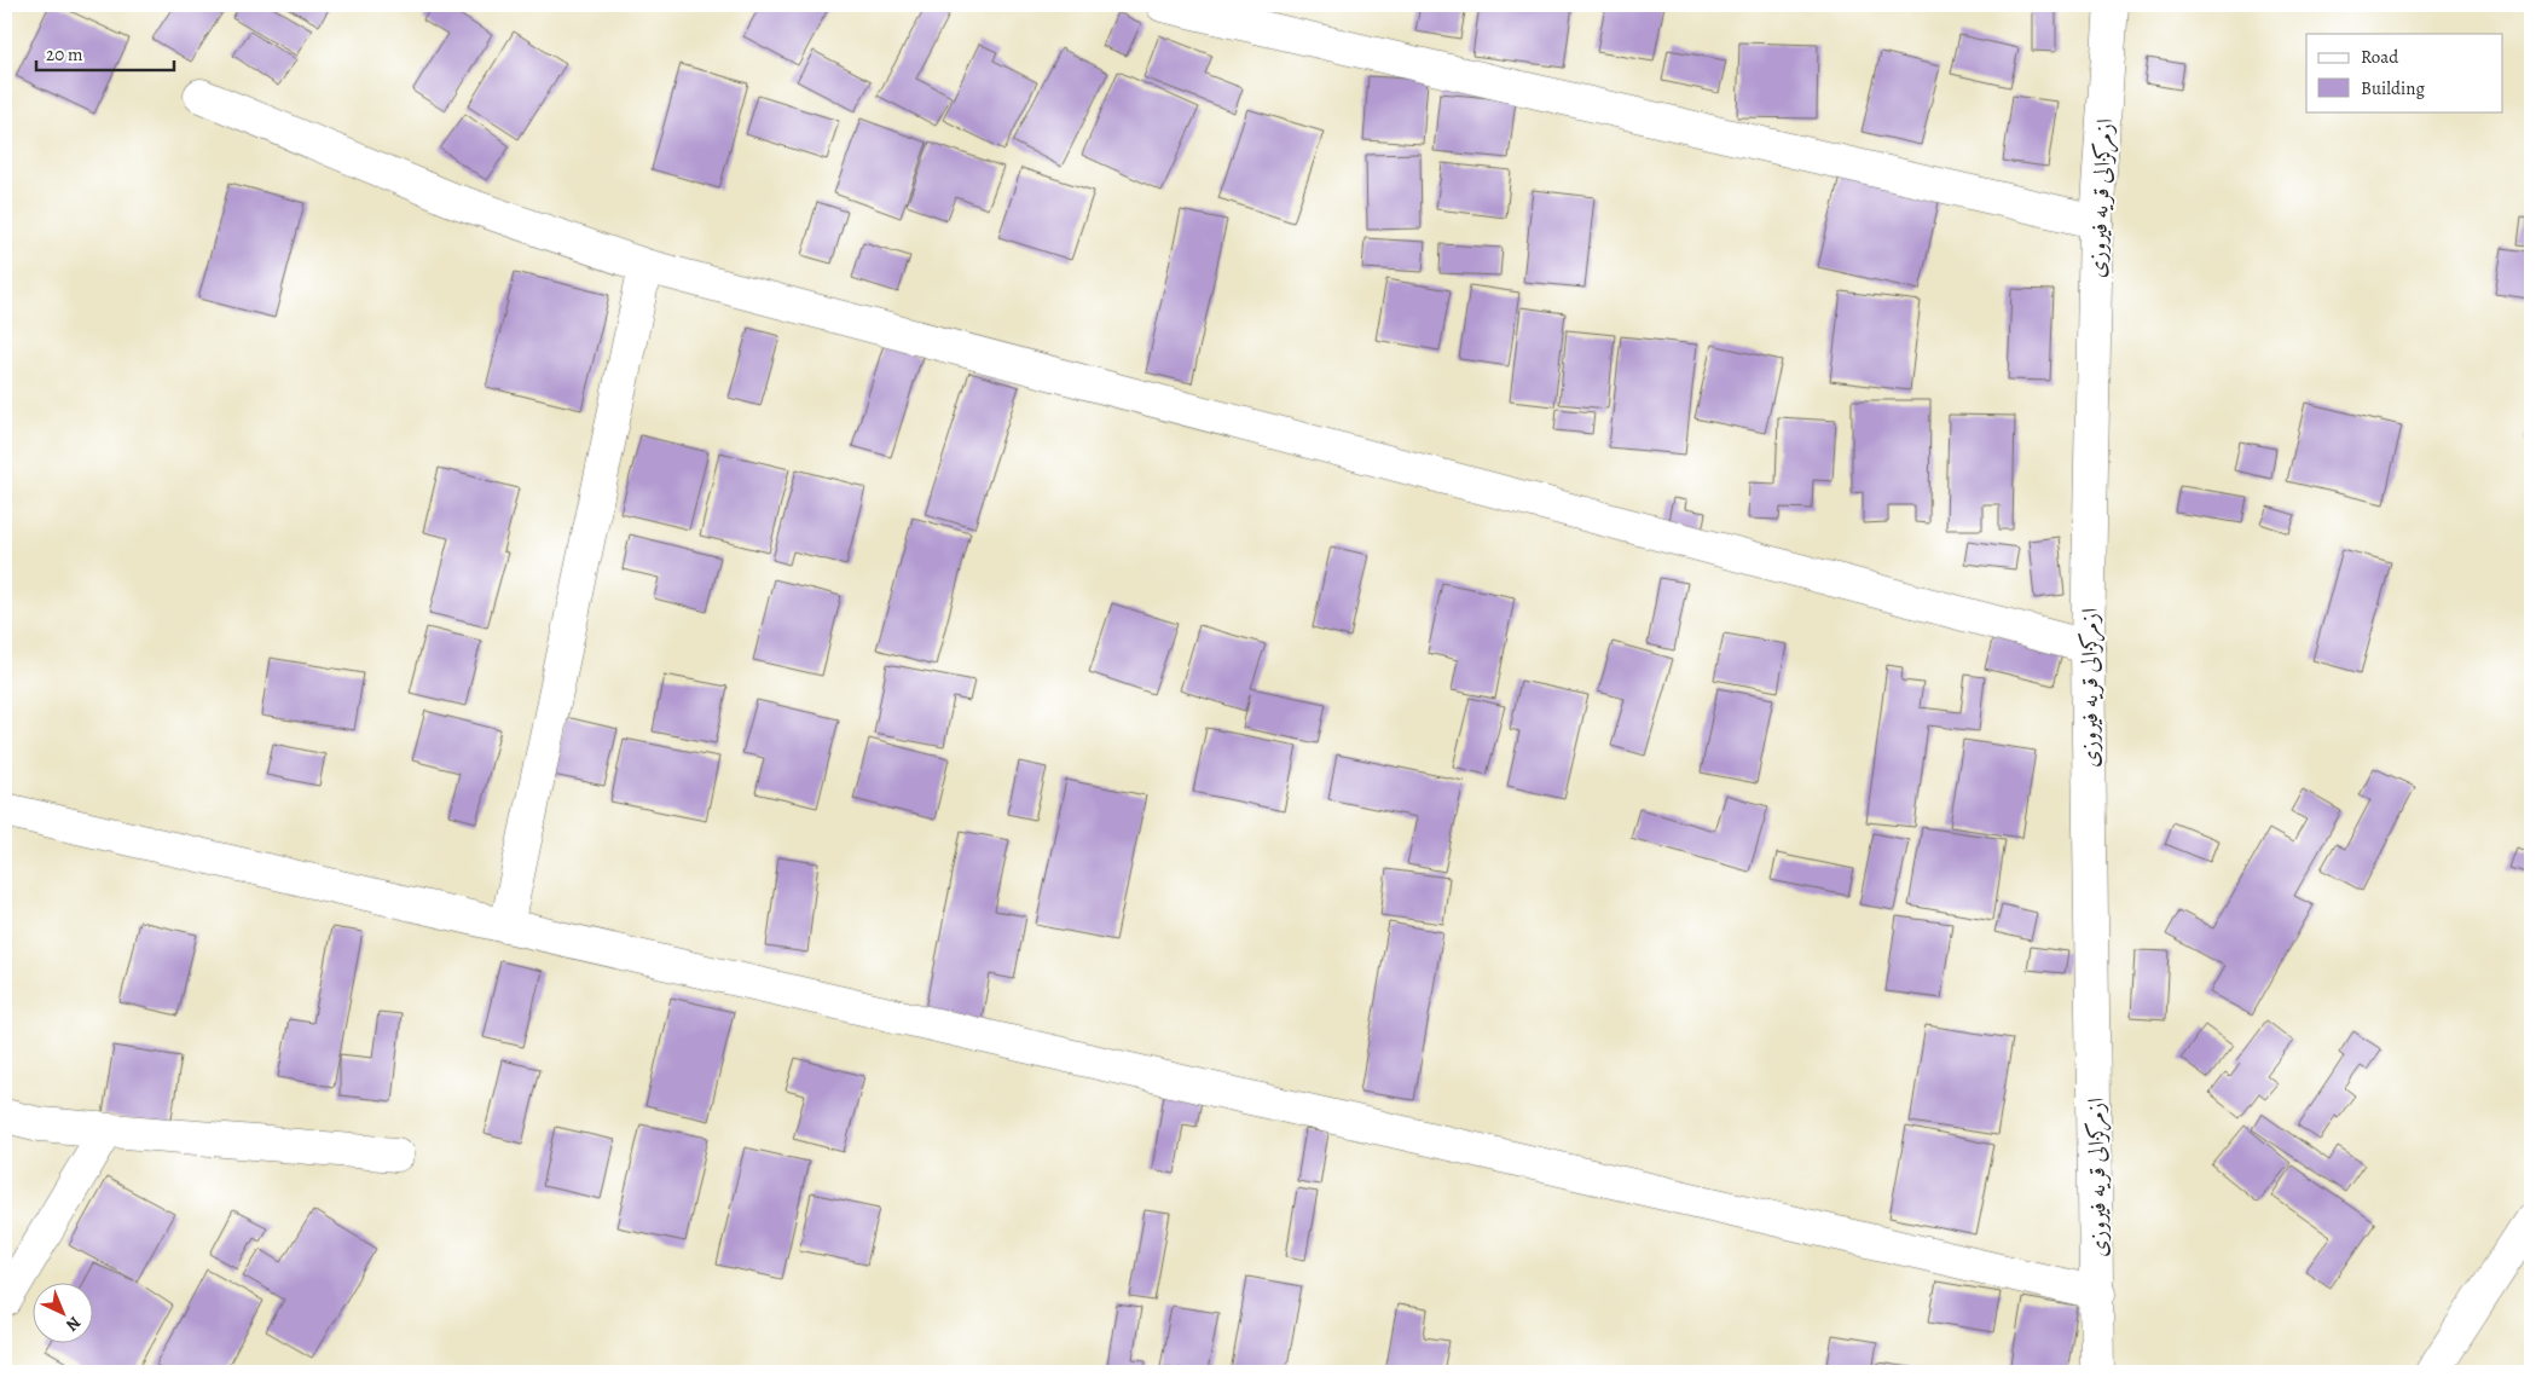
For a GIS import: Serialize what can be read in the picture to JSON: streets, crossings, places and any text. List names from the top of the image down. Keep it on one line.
{"streets":{"street":["ازمرکزالی قریه فیروزی"]},"legend":["Road","Building"],"scale_bar":"20 m","north":"bottom right"}
